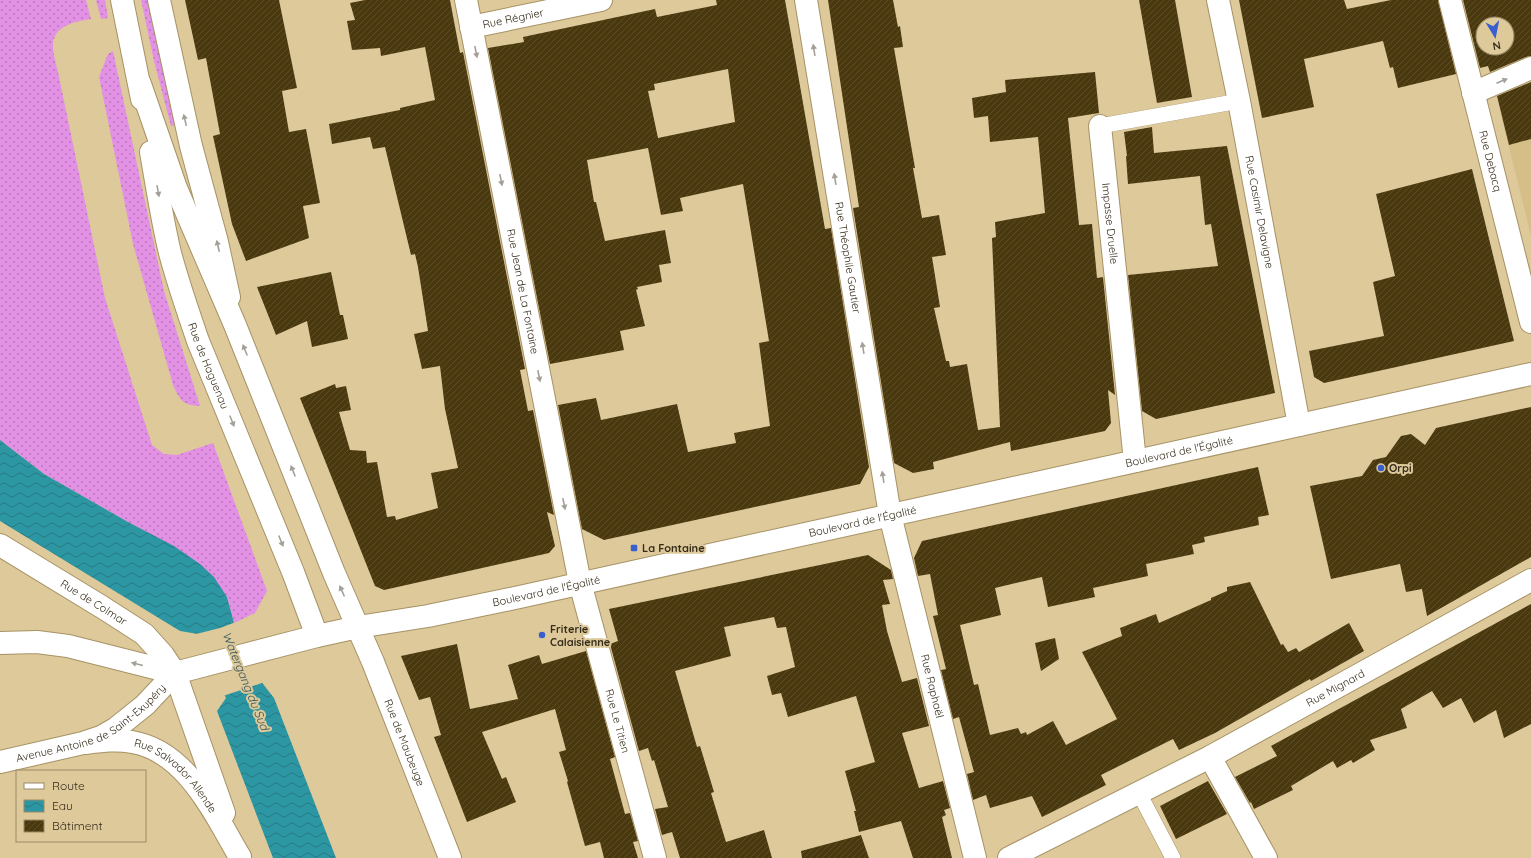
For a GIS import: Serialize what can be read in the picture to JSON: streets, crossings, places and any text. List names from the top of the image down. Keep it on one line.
{"streets":{"street":["Rue Régnier","Rue Debacq","Rue Casimir Delavigne","Impasse Druelle","Rue Théophile Gautier","Rue Jean de La Fontaine","Rue de Haguenau","Boulevard de l'Égalité","Rue de Colmar","Rue Raphaël","Rue Mignard","Avenue Antoine de Saint-Exupéry","Rue Le Titien","Rue de Maubeuge","Rue Salvador Allende"]},"crossings":[["Rue Régnier","Rue Jean de La Fontaine"],["Rue Casimir Delavigne","Impasse Druelle"],["Rue Casimir Delavigne","Boulevard de l'Égalité"],["Impasse Druelle","Boulevard de l'Égalité"],["Rue Théophile Gautier","Boulevard de l'Égalité"],["Rue Théophile Gautier","Rue Raphaël"],["Rue Jean de La Fontaine","Boulevard de l'Égalité"],["Rue Jean de La Fontaine","Rue Le Titien"],["Rue de Haguenau","Boulevard de l'Égalité"],["Rue de Haguenau","Rue de Maubeuge"],["Boulevard de l'Égalité","Rue de Colmar"],["Boulevard de l'Égalité","Rue Raphaël"],["Boulevard de l'Égalité","Avenue Antoine de Saint-Exupéry"],["Boulevard de l'Égalité","Rue Le Titien"],["Boulevard de l'Égalité","Rue de Maubeuge"],["Boulevard de l'Égalité","Rue Salvador Allende"],["Rue de Colmar","Avenue Antoine de Saint-Exupéry"],["Rue de Colmar","Rue Salvador Allende"],["Avenue Antoine de Saint-Exupéry","Rue Salvador Allende"]],"one_way":["Rue Théophile Gautier","Rue Jean de La Fontaine"],"water":["Watergang du Sud"],"places":{"other":["Orpi","Friterie Calaisienne"],"transit":["La Fontaine"]},"legend":["Route","Eau","Bâtiment"],"north":"bottom"}
